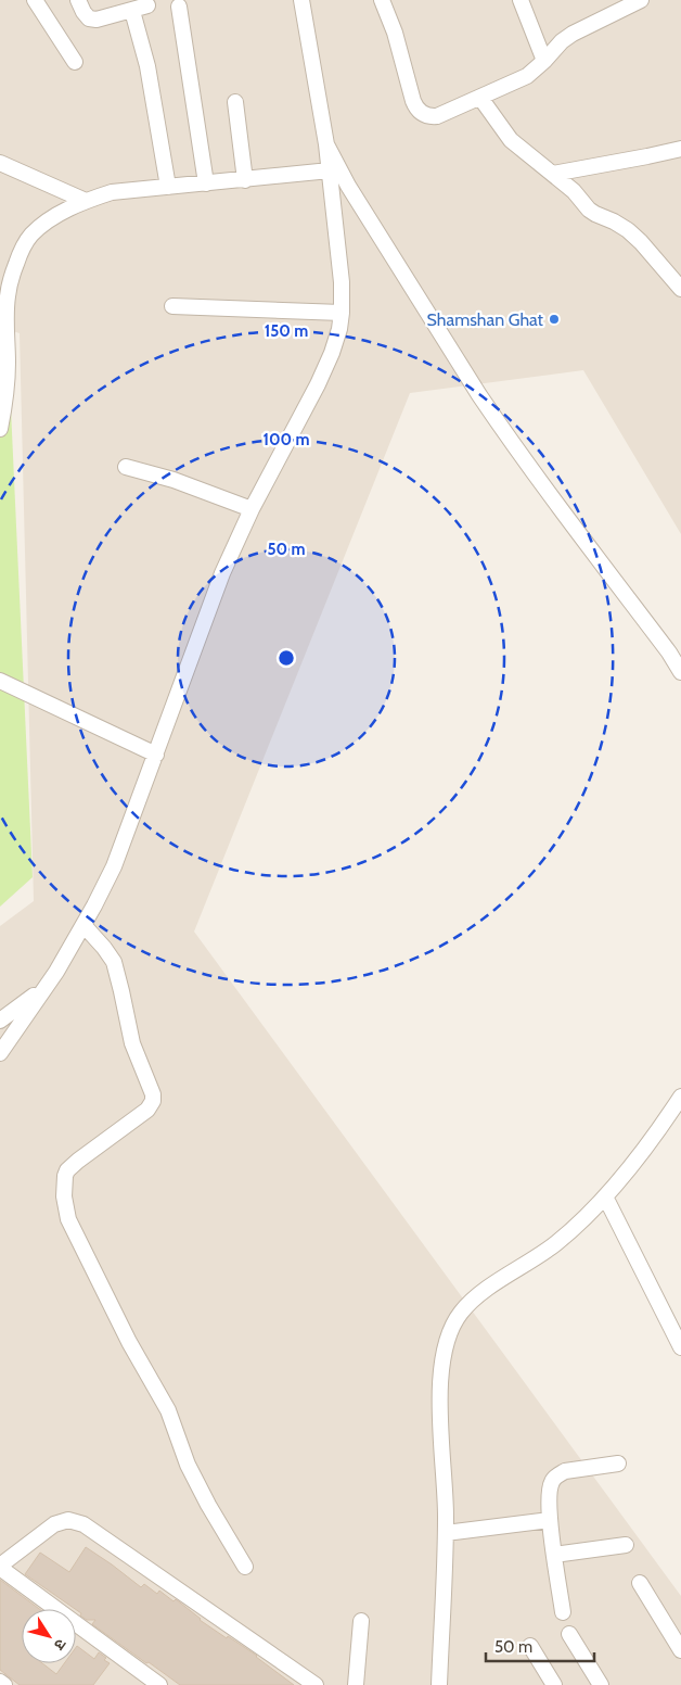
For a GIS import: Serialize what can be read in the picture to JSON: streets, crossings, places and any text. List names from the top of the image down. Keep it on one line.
{"places":["Shamshan Ghat"],"scale_bar":"50 m","north":"bottom right","rings":["150 m","100 m","50 m"]}
